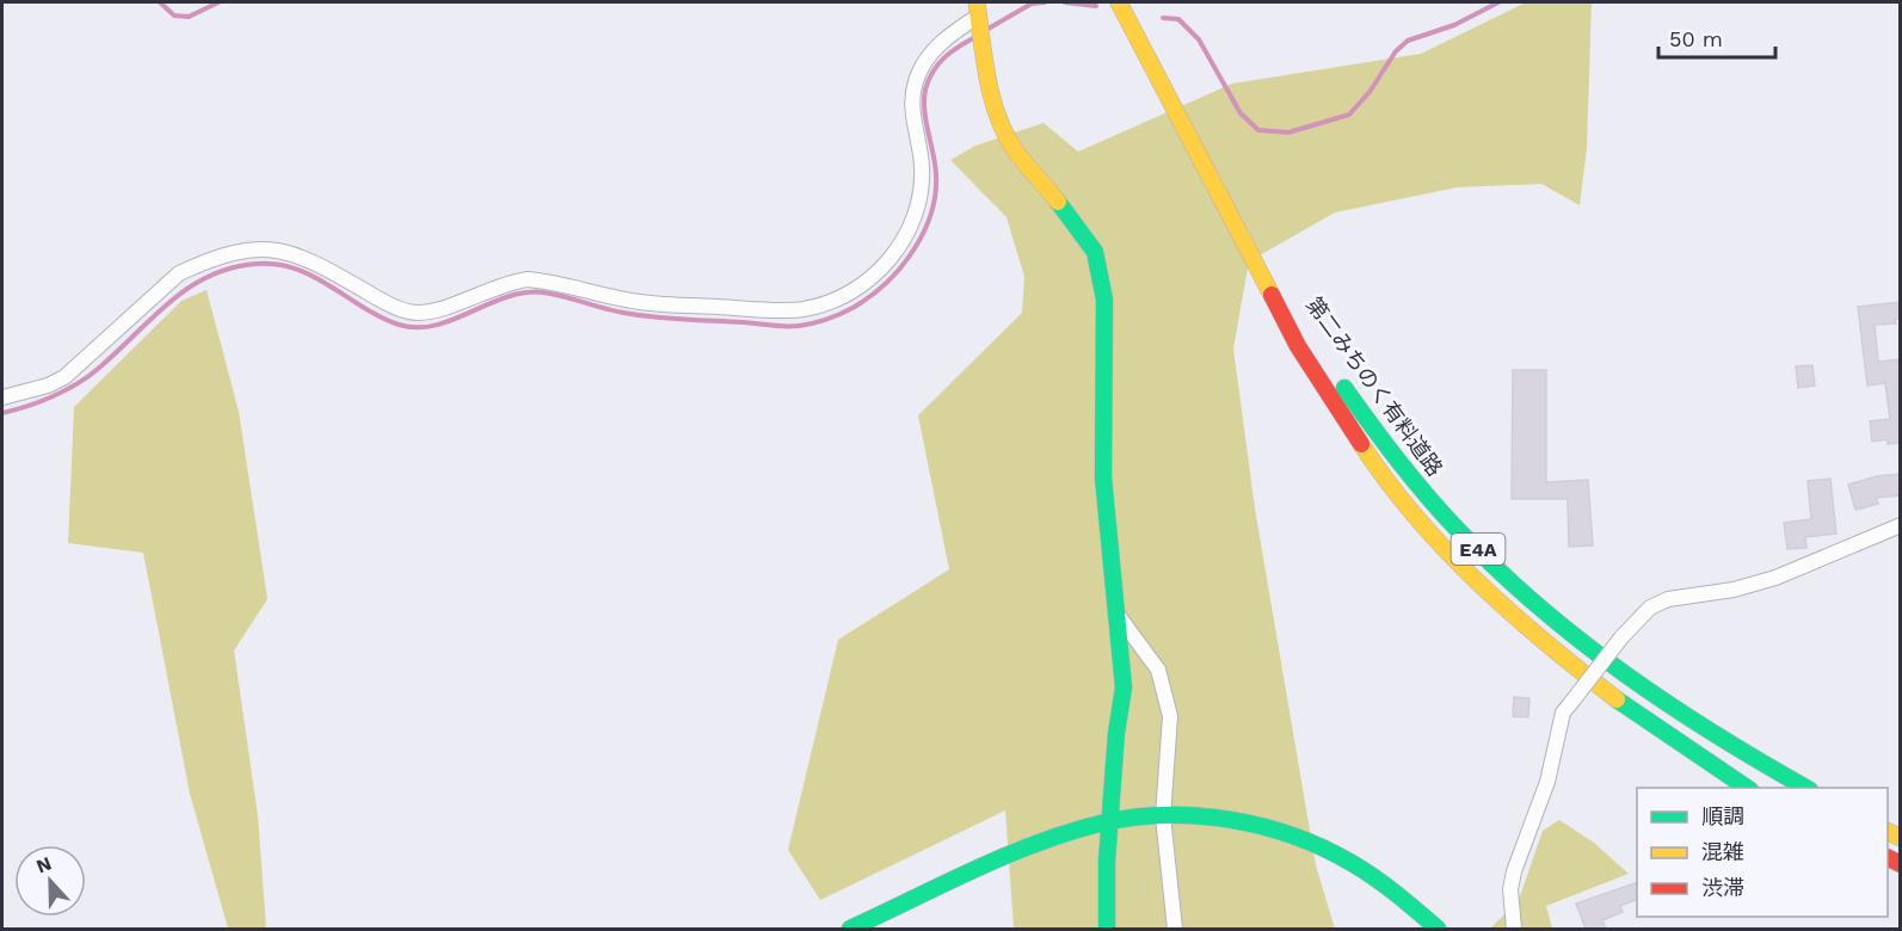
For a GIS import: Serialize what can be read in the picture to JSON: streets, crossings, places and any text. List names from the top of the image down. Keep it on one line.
{"streets":{"main road":["第二みちのく有料道路","E4A"]},"legend":["順調","混雑","渋滞"],"scale_bar":"50 m","north":"top"}
